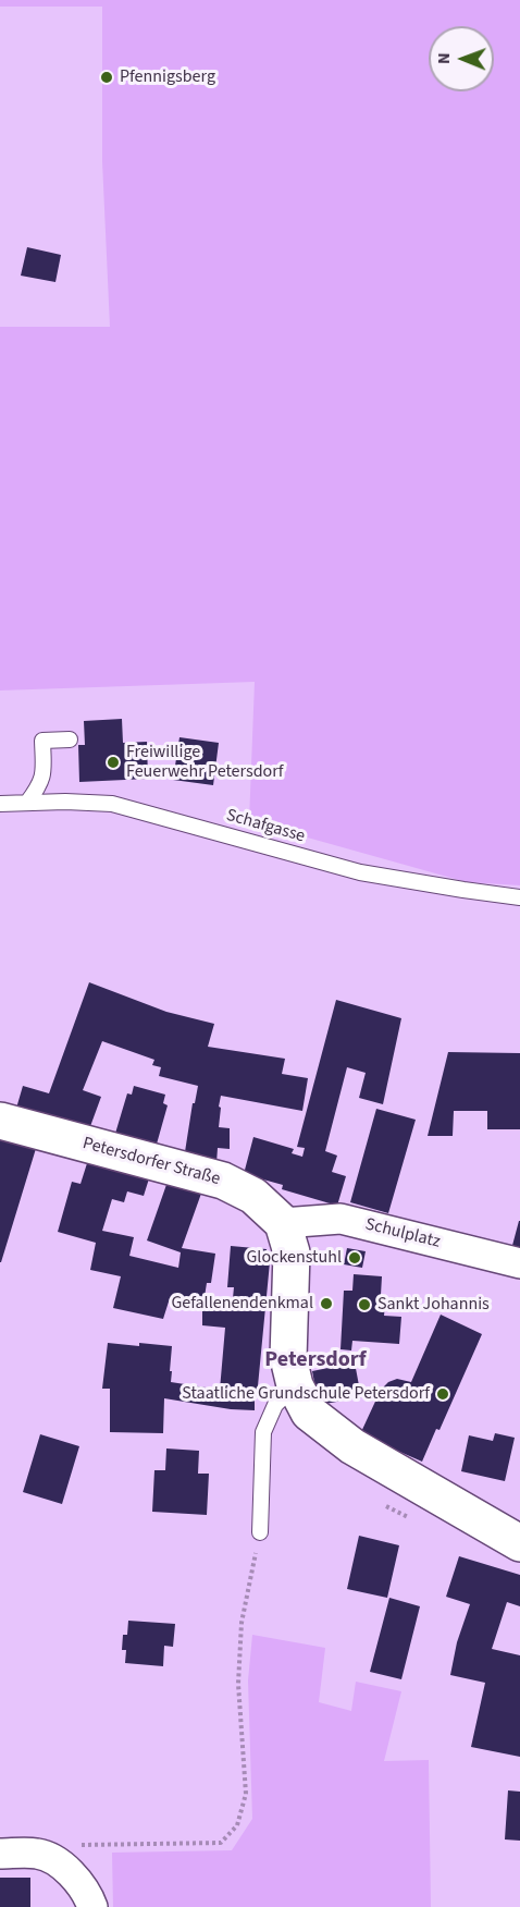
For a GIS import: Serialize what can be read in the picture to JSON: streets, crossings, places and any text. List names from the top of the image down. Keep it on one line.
{"streets":{"main road":["Petersdorfer Straße"],"street":["Schulplatz"],"lane":["Schafgasse"]},"crossings":[["Petersdorfer Straße","Schulplatz"]],"districts":["Petersdorf"],"places":["Pfennigsberg","Freiwillige Feuerwehr Petersdorf","Glockenstuhl","Gefallenendenkmal","Sankt Johannis","Staatliche Grundschule Petersdorf"],"north":"left"}
